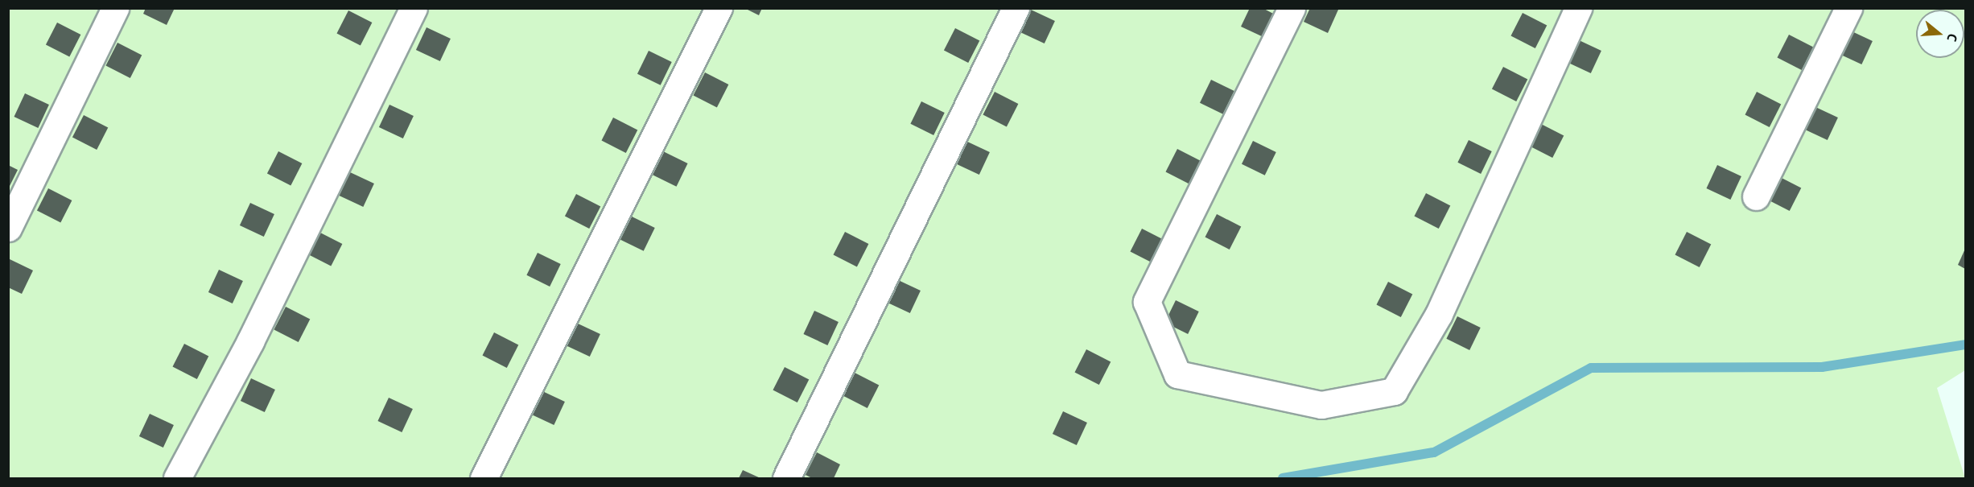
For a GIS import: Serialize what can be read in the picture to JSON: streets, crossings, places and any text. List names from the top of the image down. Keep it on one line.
{"north":"right"}
